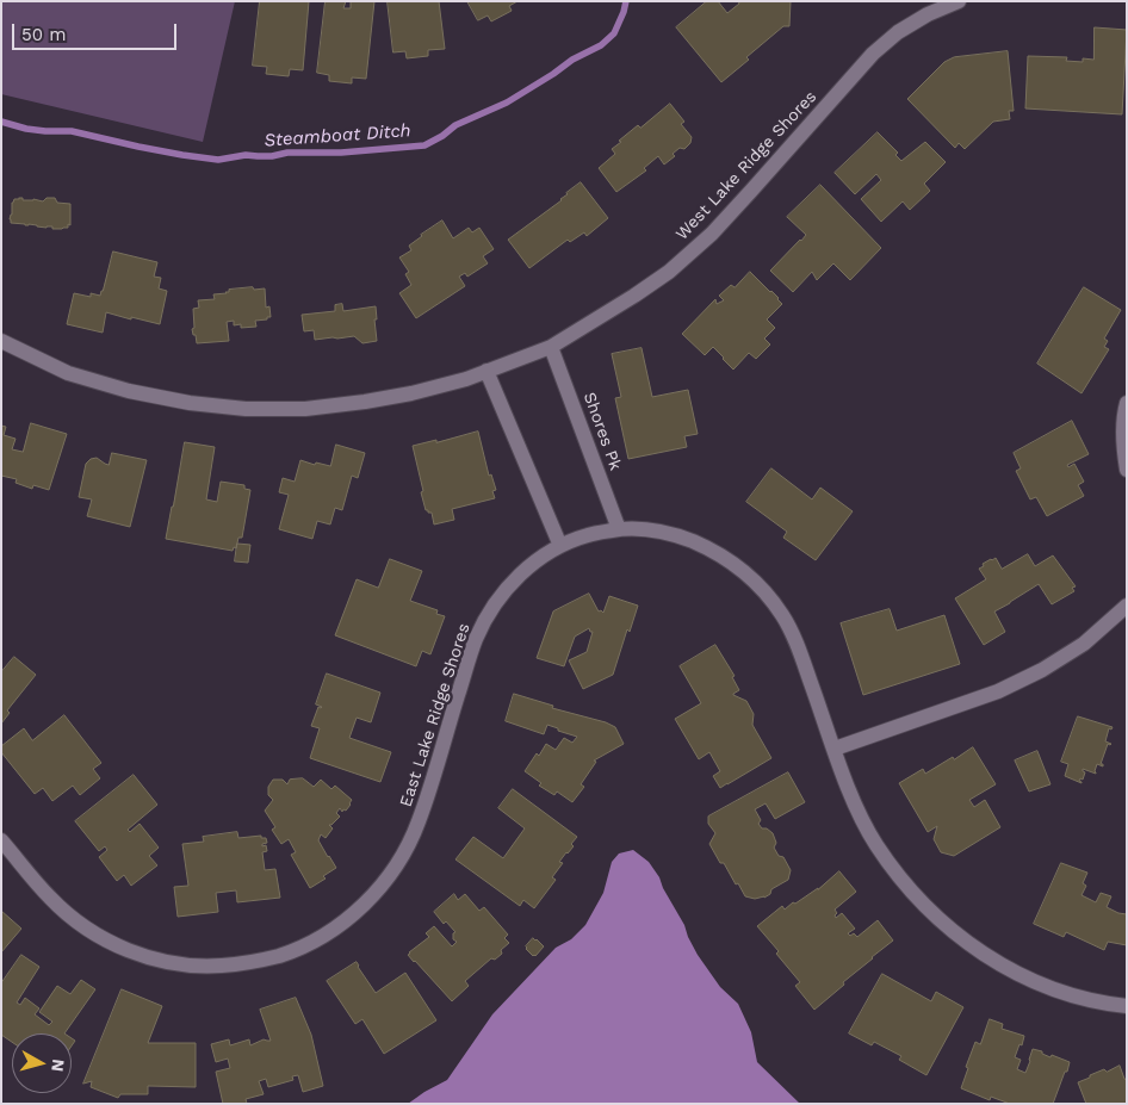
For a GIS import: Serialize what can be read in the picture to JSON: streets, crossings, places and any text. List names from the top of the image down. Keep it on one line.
{"streets":{"street":["West Lake Ridge Shores","Shores Pk","East Lake Ridge Shores"]},"crossings":[["West Lake Ridge Shores","Shores Pk"],["Shores Pk","East Lake Ridge Shores"]],"water":["Steamboat Ditch"],"scale_bar":"50 m","north":"right"}
